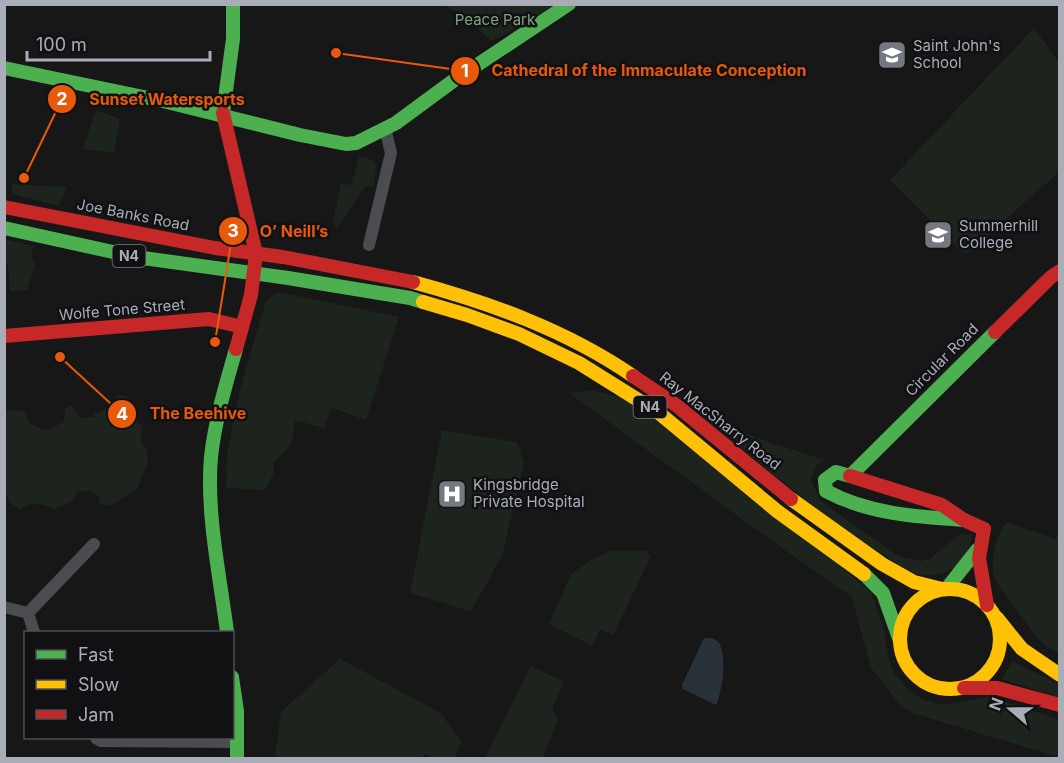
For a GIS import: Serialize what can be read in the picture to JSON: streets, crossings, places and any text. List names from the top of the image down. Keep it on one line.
{"streets":{"main road":["Joe Banks Road","N4","Wolfe Tone Street","Circular Road","Ray MacSharry Road"]},"crossings":[["Joe Banks Road","Ray MacSharry Road"],["N4","Ray MacSharry Road"]],"parks":["Peace Park"],"places":{"other":["Cathedral of the Immaculate Conception","Sunset Watersports","O’ Neill’s","The Beehive"],"school or university":["Saint John's School","Summerhill College"],"hospital":["Kingsbridge Private Hospital"]},"legend":["Fast","Slow","Jam"],"scale_bar":"100 m","north":"left"}
